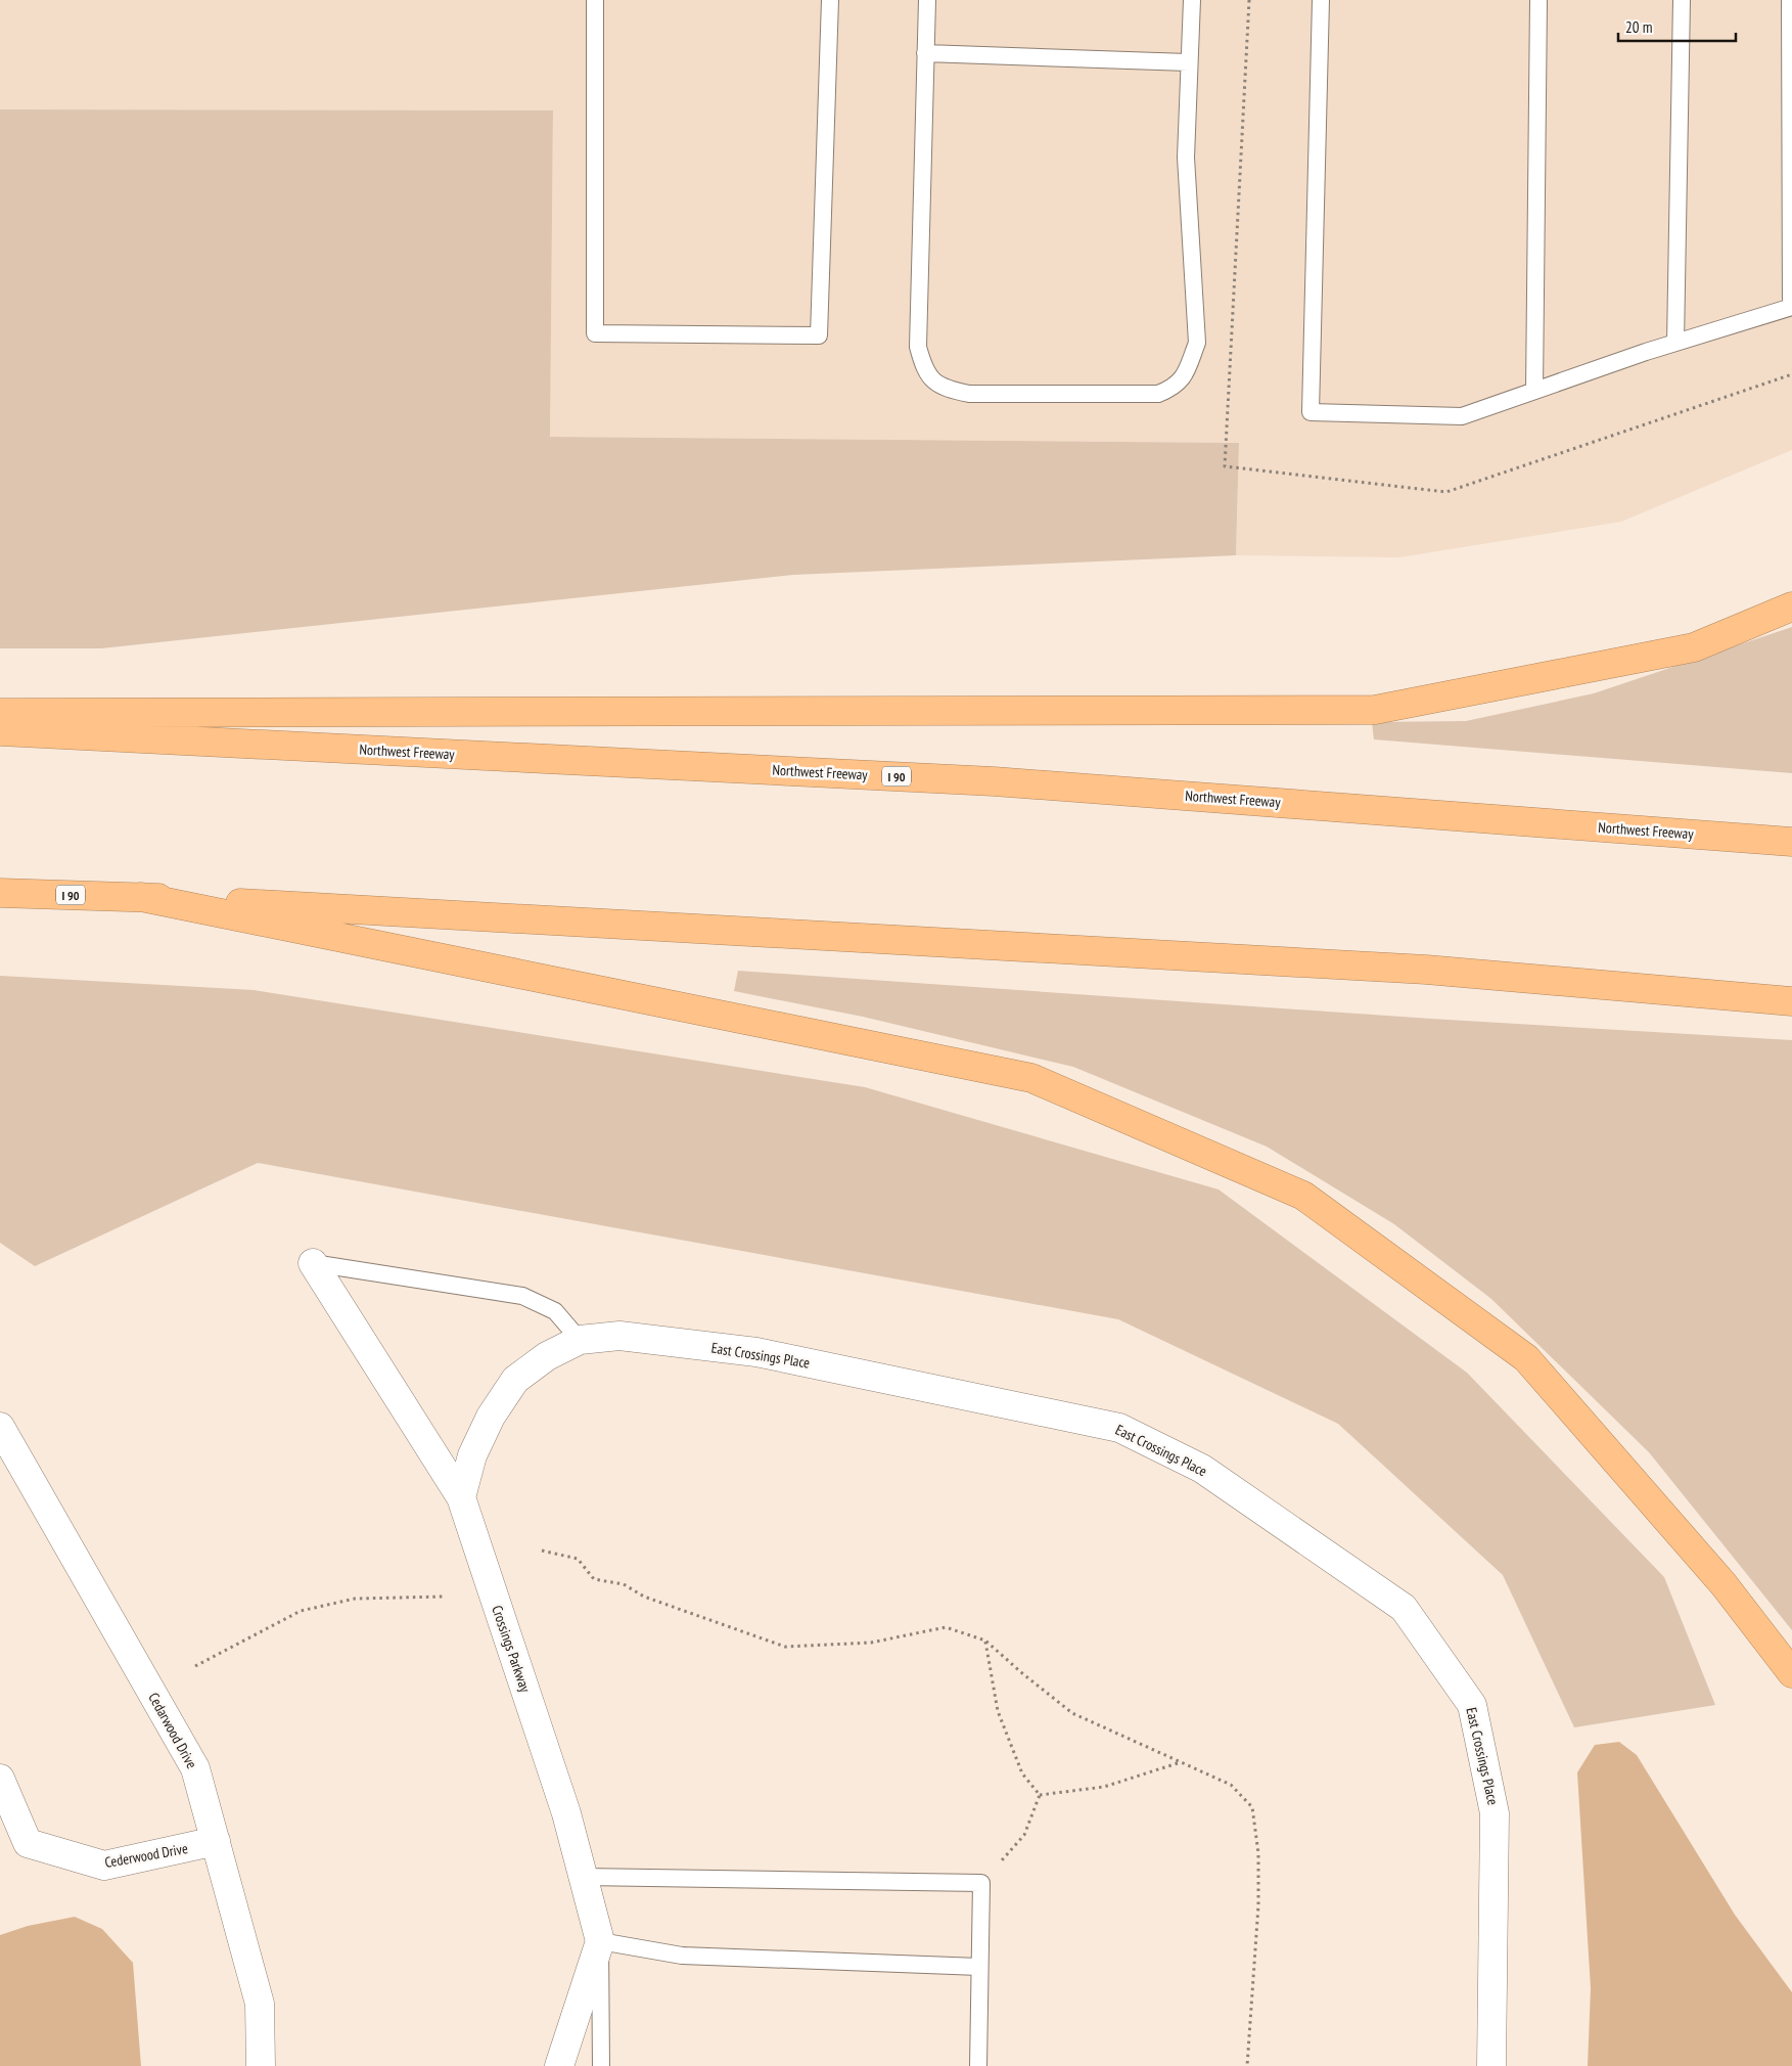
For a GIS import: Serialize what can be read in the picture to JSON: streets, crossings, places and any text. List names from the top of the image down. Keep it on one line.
{"streets":{"highway":["Northwest Freeway","I 90"],"street":["East Crossings Place","Crossings Parkway","Cedarwood Drive","Cederwood Drive"]},"crossings":[["East Crossings Place","Crossings Parkway"],["Cedarwood Drive","Cederwood Drive"]],"scale_bar":"20 m"}
